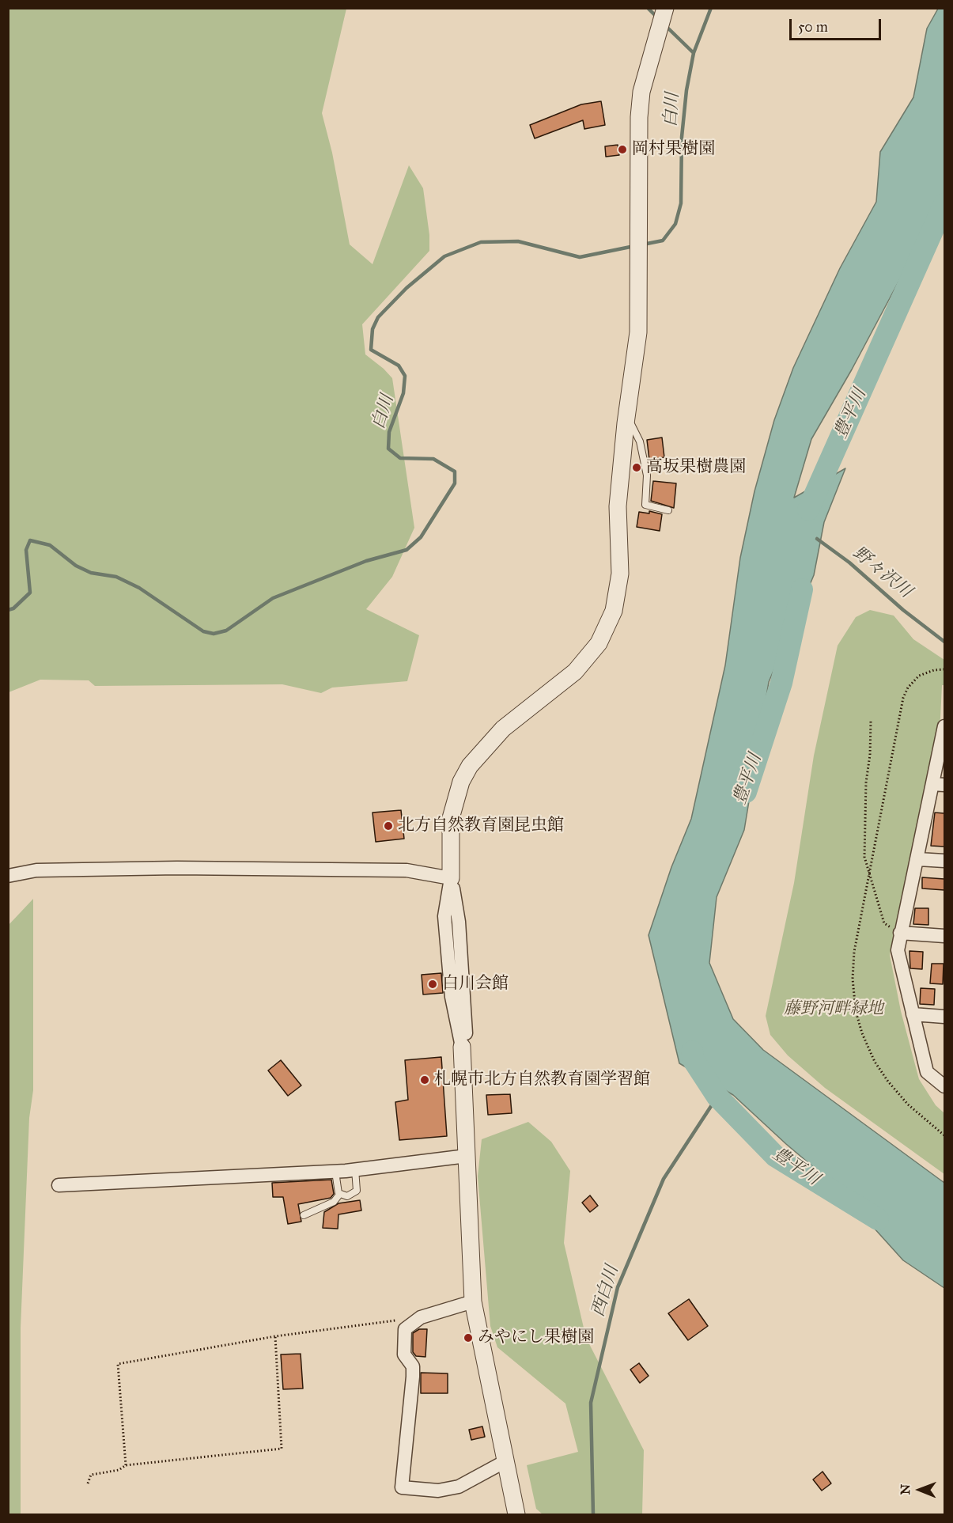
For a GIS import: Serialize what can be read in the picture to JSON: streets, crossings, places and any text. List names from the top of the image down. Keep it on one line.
{"water":["白川","豊平川","野々沢川","西白川"],"parks":["藤野河畔緑地"],"places":["岡村果樹園","高坂果樹農園","北方自然教育園昆虫館","白川会館","札幌市北方自然教育園学習館","みやにし果樹園"],"scale_bar":"50 m","north":"left"}
